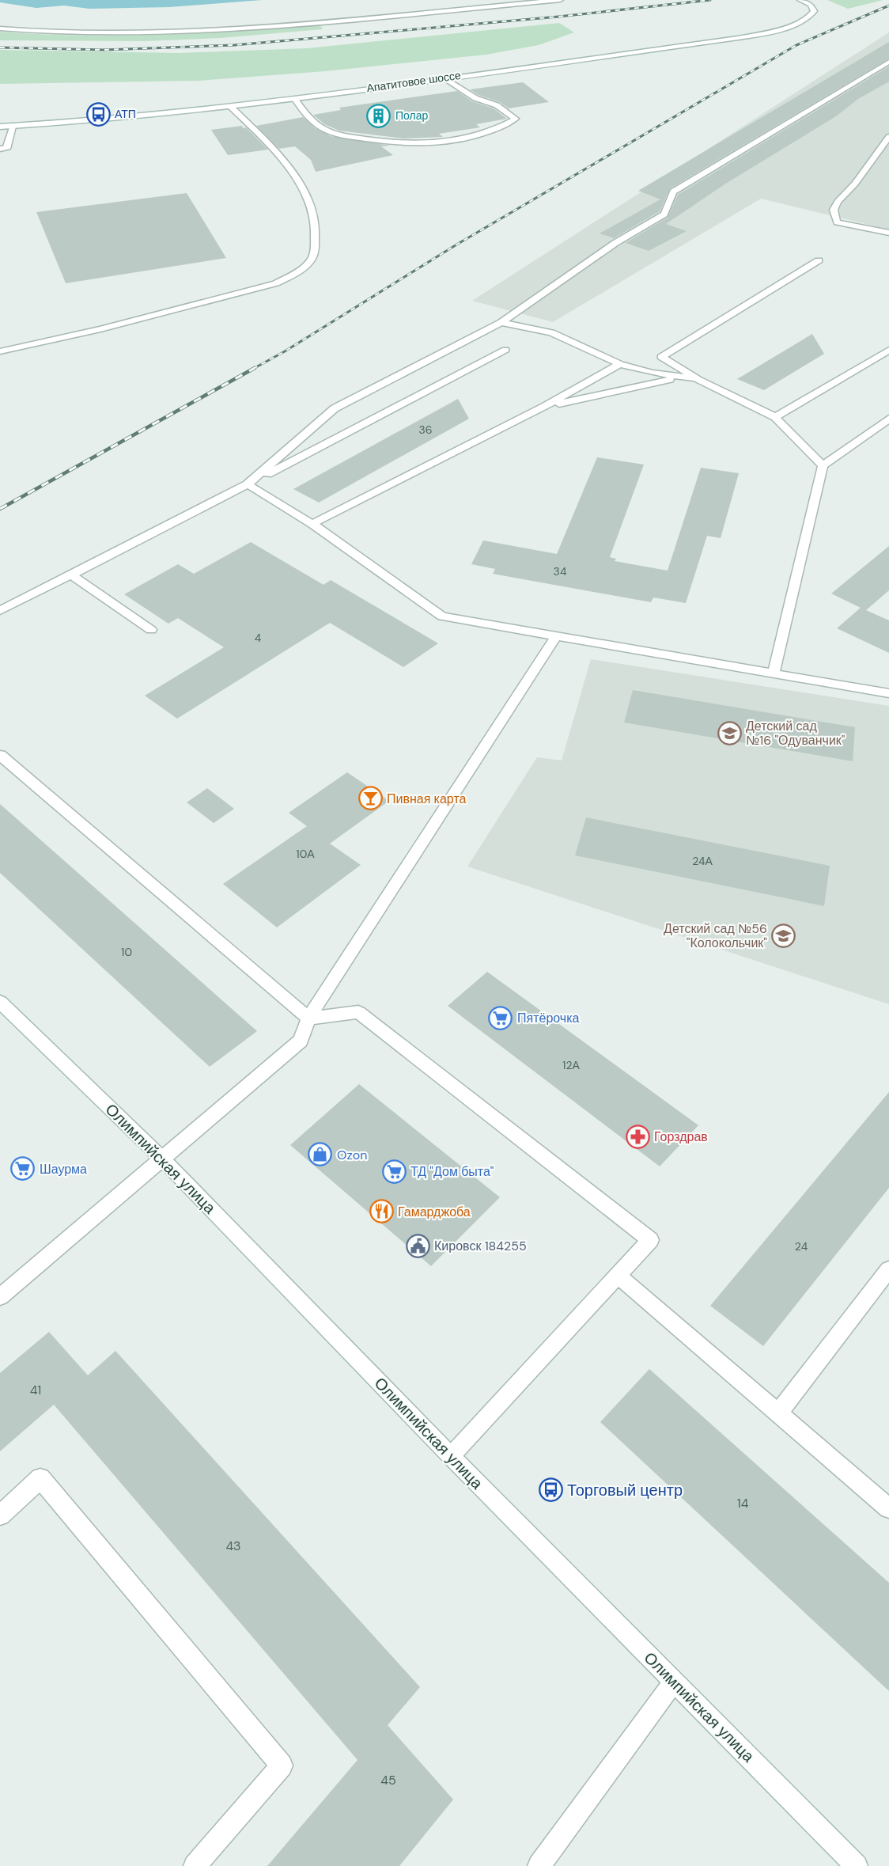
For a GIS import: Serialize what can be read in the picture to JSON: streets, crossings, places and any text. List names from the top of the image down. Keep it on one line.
{"streets":{"street":["Апатитовое шоссе","Олимпийская улица"]},"places":{"bus stop":["АТП","Торговый центр"],"building":["Полар"],"school or university":["Детский сад №16 \"Одуванчик\"","Детский сад №56 \"Колокольчик\""],"bar":["Пивная карта"],"supermarket":["Пятёрочка","Шаурма","ТД \"Дом быта\""],"pharmacy":["Горздрав"],"shop":["Ozon"],"restaurant":["Гамарджоба"],"public building":["Кировск 184255"]},"house_numbers":["36","34","4","10А","24А","10","12А","24","41","14","43","45"]}
